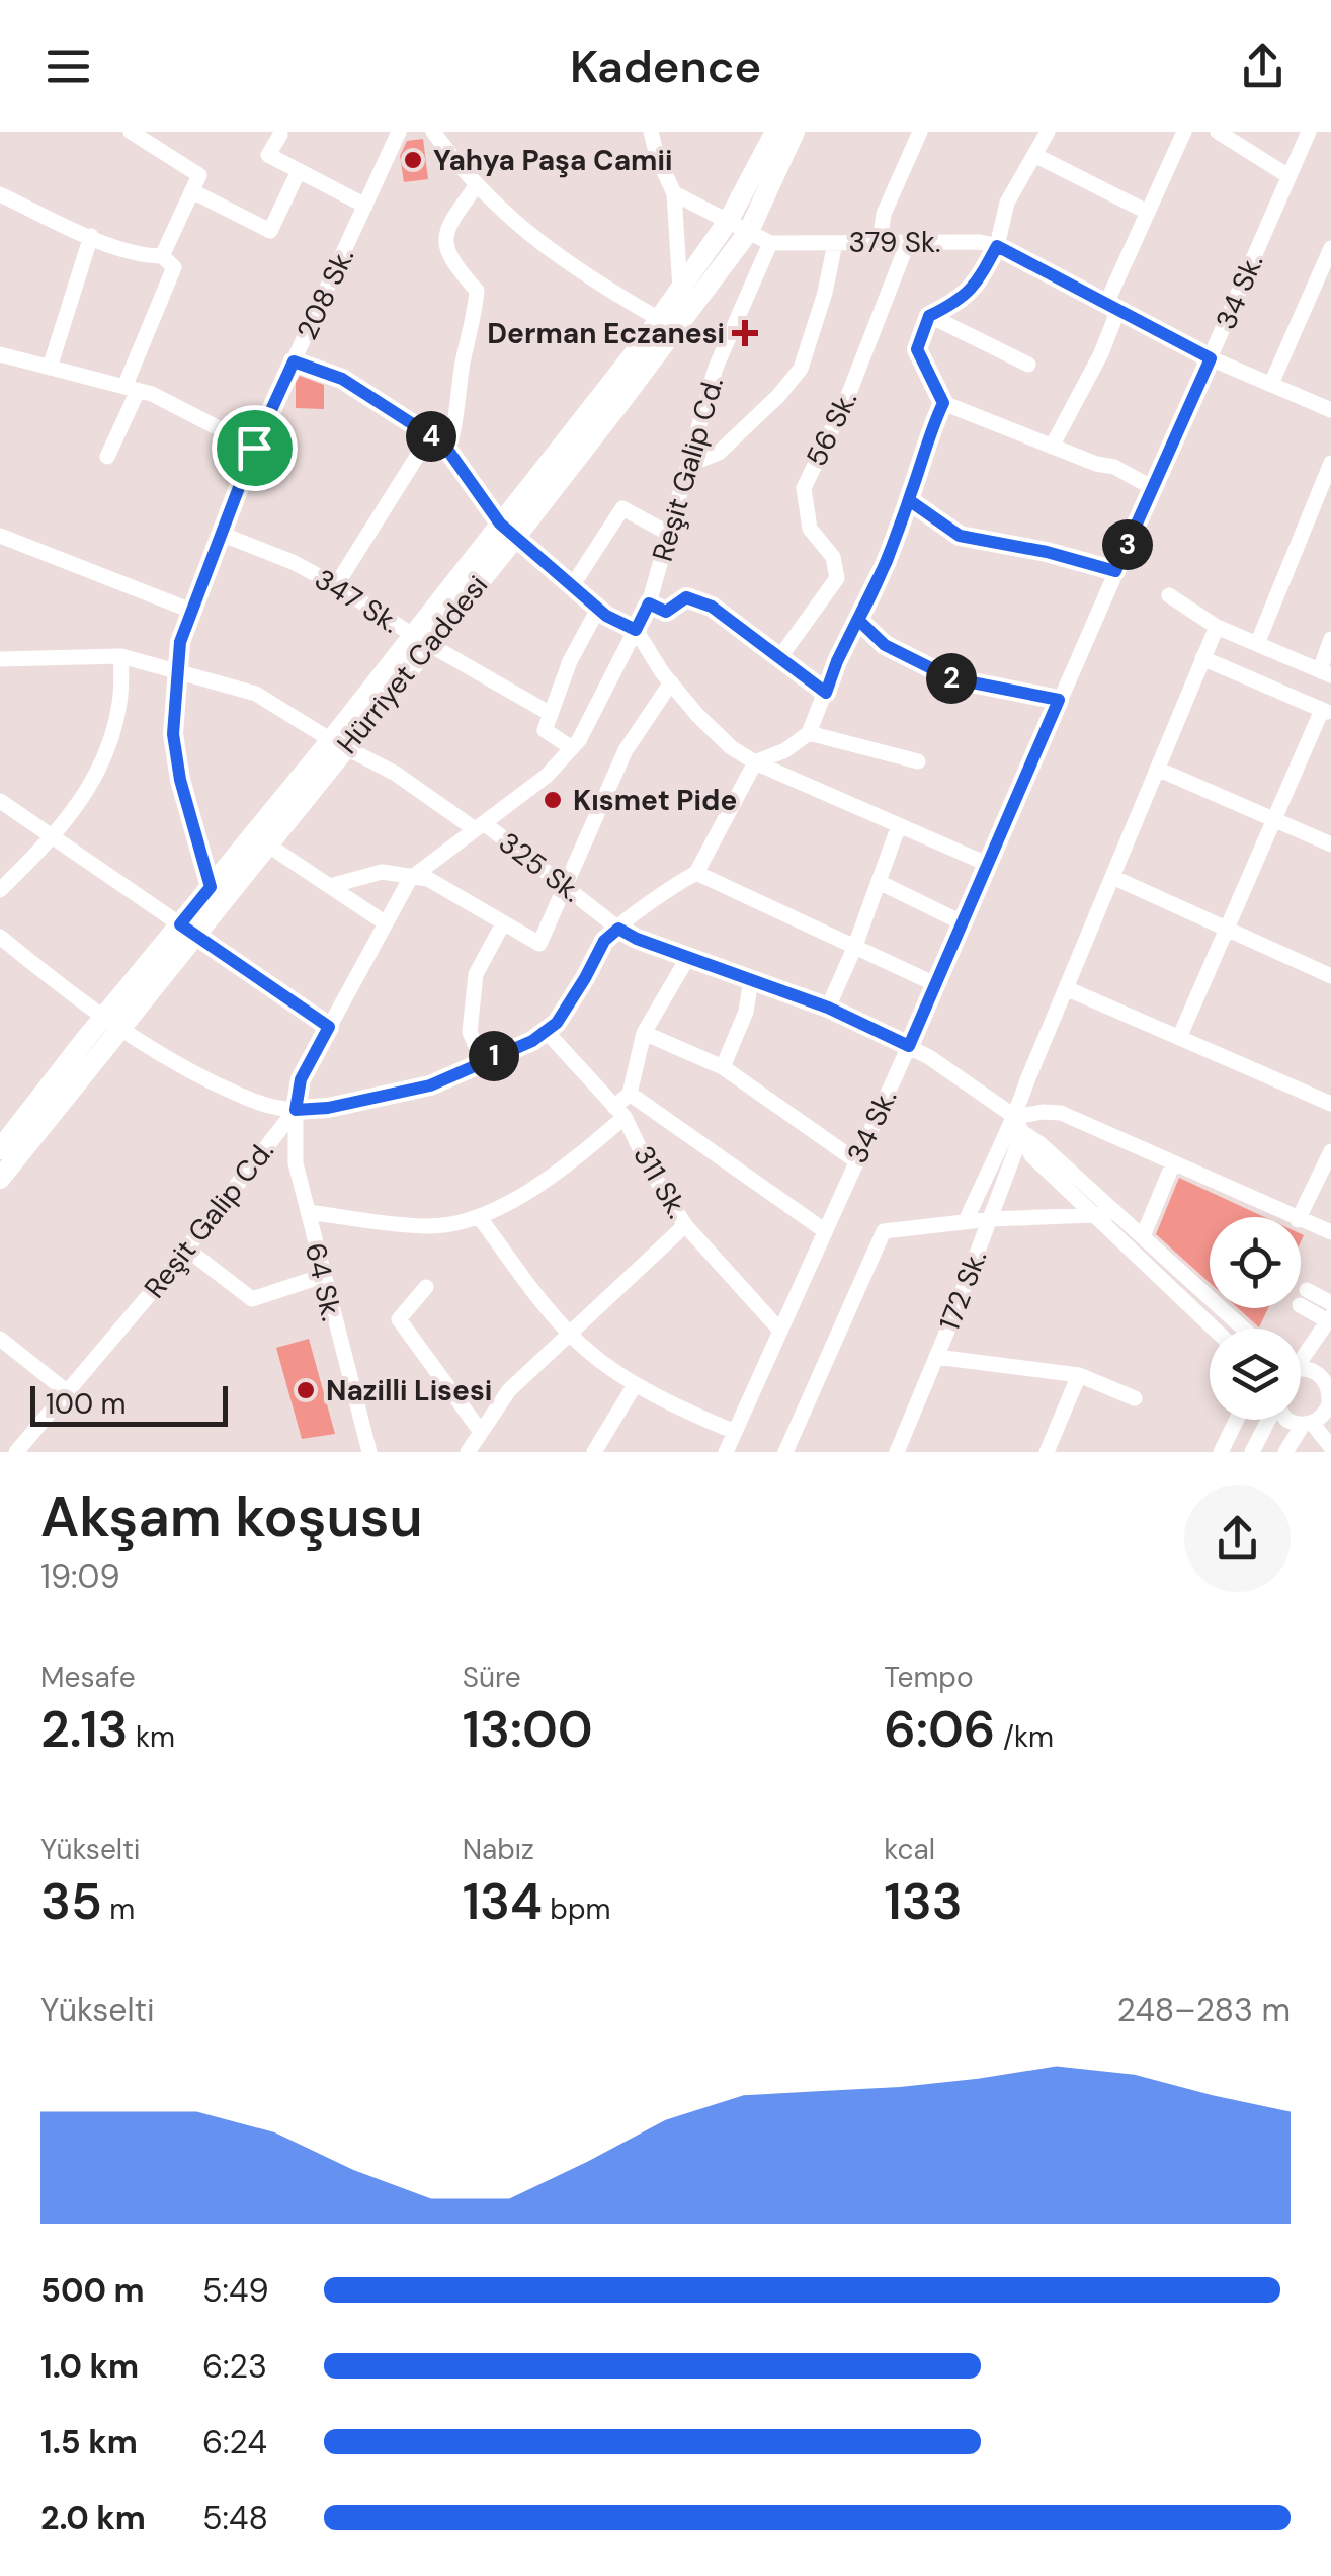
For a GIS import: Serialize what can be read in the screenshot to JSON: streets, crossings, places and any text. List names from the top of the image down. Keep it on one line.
{"streets":{"main road":["Hürriyet Caddesi"],"street":["379 Sk.","34 Sk.","208 Sk.","56 Sk.","Reşit Galip Cd.","347 Sk.","325 Sk.","311 Sk.","64 Sk.","172 Sk."]},"crossings":[["379 Sk.","34 Sk."],["379 Sk.","56 Sk."],["379 Sk.","Reşit Galip Cd."],["379 Sk.","Hürriyet Caddesi"],["34 Sk.","325 Sk."],["34 Sk.","311 Sk."],["208 Sk.","347 Sk."],["208 Sk.","Hürriyet Caddesi"],["208 Sk.","325 Sk."],["Reşit Galip Cd.","347 Sk."],["Reşit Galip Cd.","325 Sk."],["Reşit Galip Cd.","64 Sk."],["347 Sk.","Hürriyet Caddesi"],["Hürriyet Caddesi","325 Sk."],["325 Sk.","172 Sk."]],"places":{"other":["Yahya Paşa Camii","Kısmet Pide","Nazilli Lisesi"],"health":["Derman Eczanesi"]},"scale_bar":"100 m","page":{"header":"Kadence","pins":["4","3","2","1"],"scale":"100 m","heading":["Akşam koşusu","19:09"],"stats":[["Mesafe","2.13 km"],["Süre","13:00"],["Tempo","6:06 /km"],["Yükselti","35 m"],["Nabız","134 bpm"],["kcal","133"]],"chart":["Yükselti","248–283 m"],"list":[{"name":"500 m","note":"5:49"},{"name":"1.0 km","note":"6:23"},{"name":"1.5 km","note":"6:24"},{"name":"2.0 km","note":"5:48"}]}}
